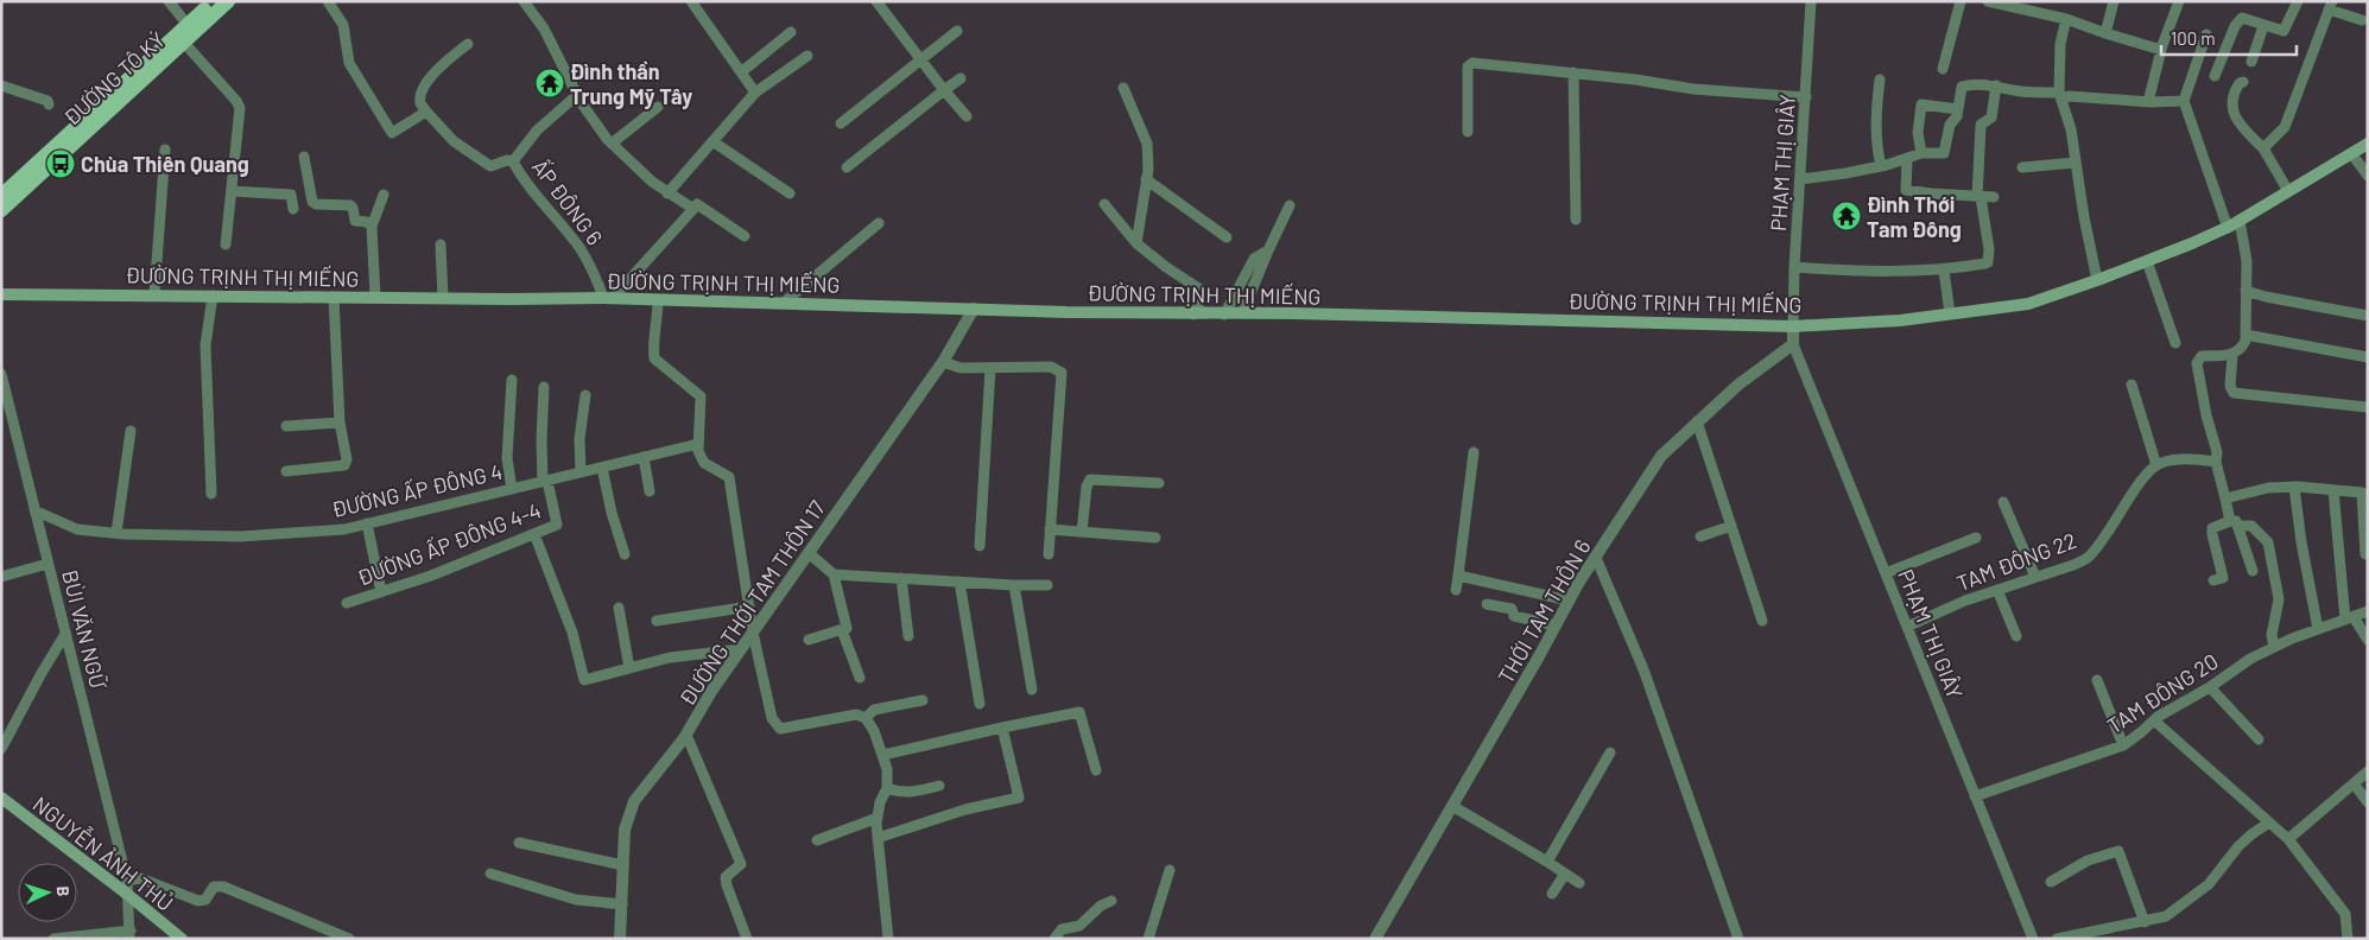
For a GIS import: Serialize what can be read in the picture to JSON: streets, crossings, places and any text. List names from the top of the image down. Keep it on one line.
{"streets":{"main road":["ĐƯỜNG TÔ KÝ","ĐƯỜNG TRỊNH THỊ MIẾNG","NGUYỄN ẢNH THỦ"],"street":["PHẠM THỊ GIÂY","ẤP ĐÔNG 6","ĐƯỜNG ẤP ĐÔNG 4","ĐƯỜNG ẤP ĐÔNG 4-4","TAM ĐÔNG 22","ĐƯỜNG THỚI TAM THÔN 17","THỚI TAM THÔN 6","BÙI VĂN NGỮ","TAM ĐÔNG 20"]},"crossings":[["PHẠM THỊ GIÂY","ĐƯỜNG TRỊNH THỊ MIẾNG"],["PHẠM THỊ GIÂY","TAM ĐÔNG 22"],["PHẠM THỊ GIÂY","THỚI TAM THÔN 6"],["PHẠM THỊ GIÂY","TAM ĐÔNG 20"],["ẤP ĐÔNG 6","ĐƯỜNG TRỊNH THỊ MIẾNG"],["ĐƯỜNG TRỊNH THỊ MIẾNG","ĐƯỜNG THỚI TAM THÔN 17"],["ĐƯỜNG ẤP ĐÔNG 4","ĐƯỜNG ẤP ĐÔNG 4-4"],["ĐƯỜNG ẤP ĐÔNG 4","BÙI VĂN NGỮ"],["BÙI VĂN NGỮ","NGUYỄN ẢNH THỦ"]],"places":{"temple":["Đình thần Trung Mỹ Tây","Đình Thới Tam Đông"],"bus stop":["Chùa Thiên Quang"]},"scale_bar":"100 m","north":"right"}
